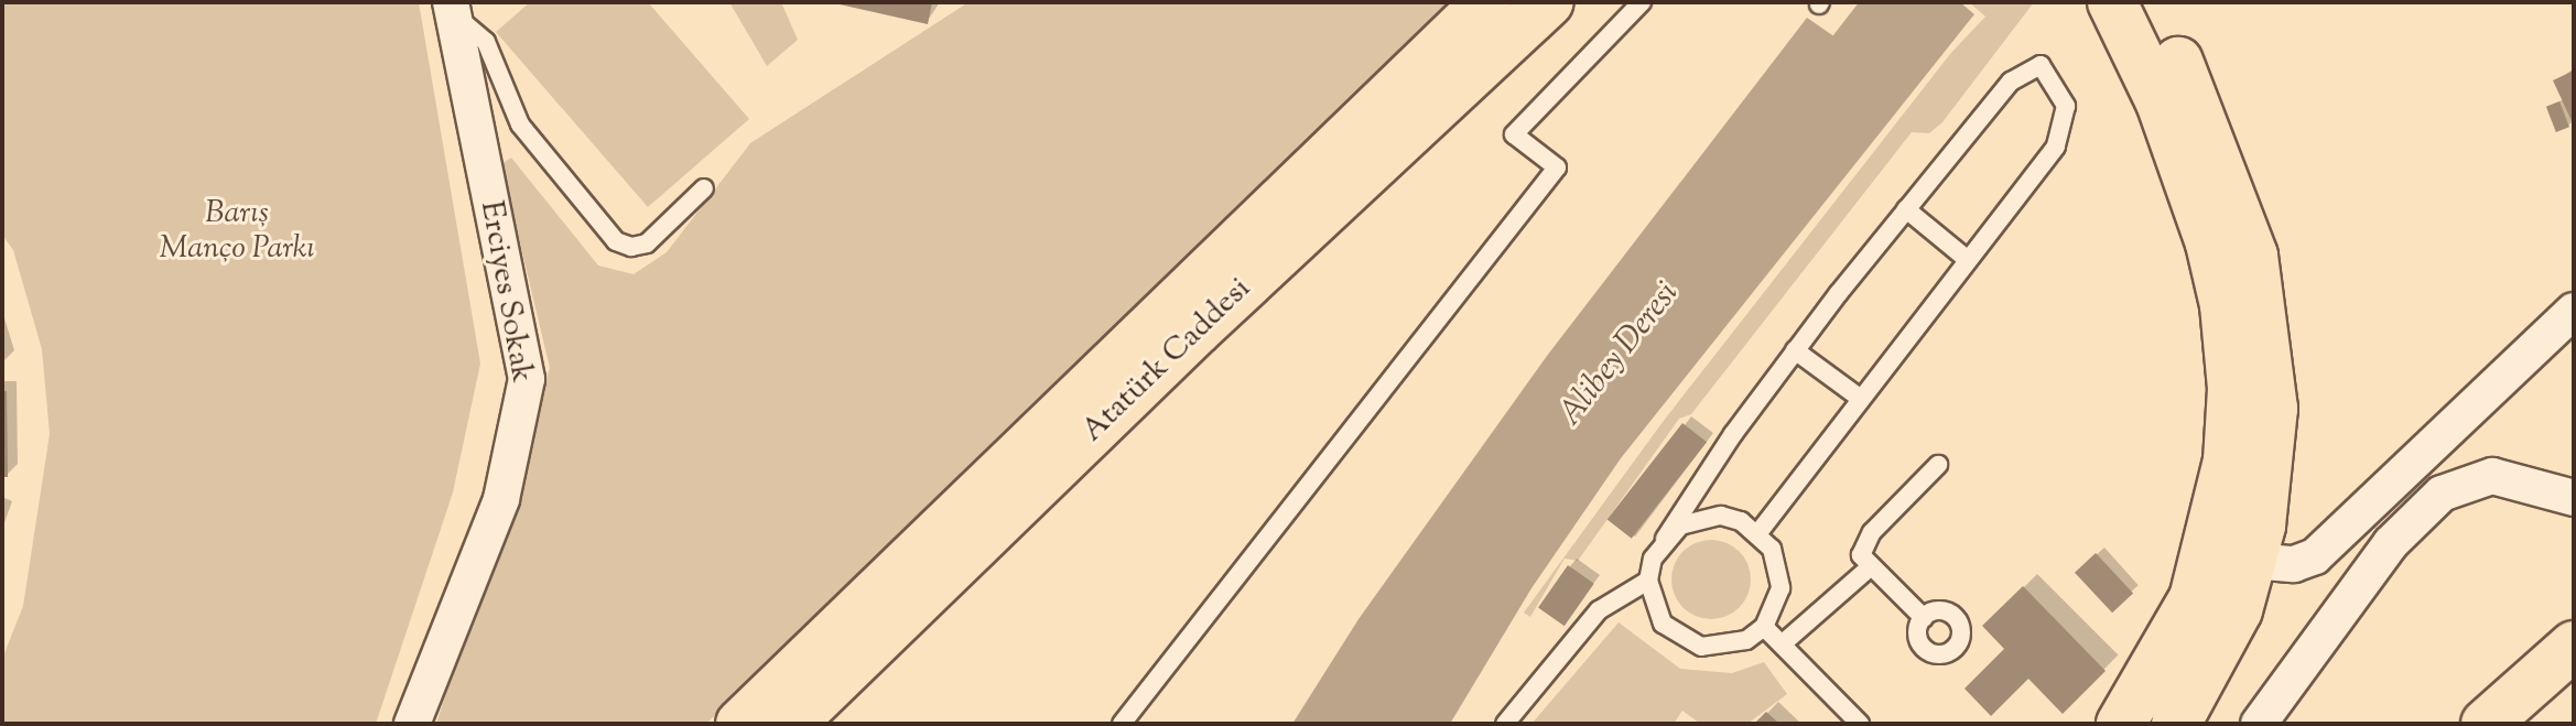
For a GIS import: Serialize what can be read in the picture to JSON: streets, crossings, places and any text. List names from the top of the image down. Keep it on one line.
{"streets":{"main road":["Atatürk Caddesi"],"street":["Erciyes Sokak"]},"water":["Alibey Deresi"],"parks":["Barış Manço Parkı"]}
